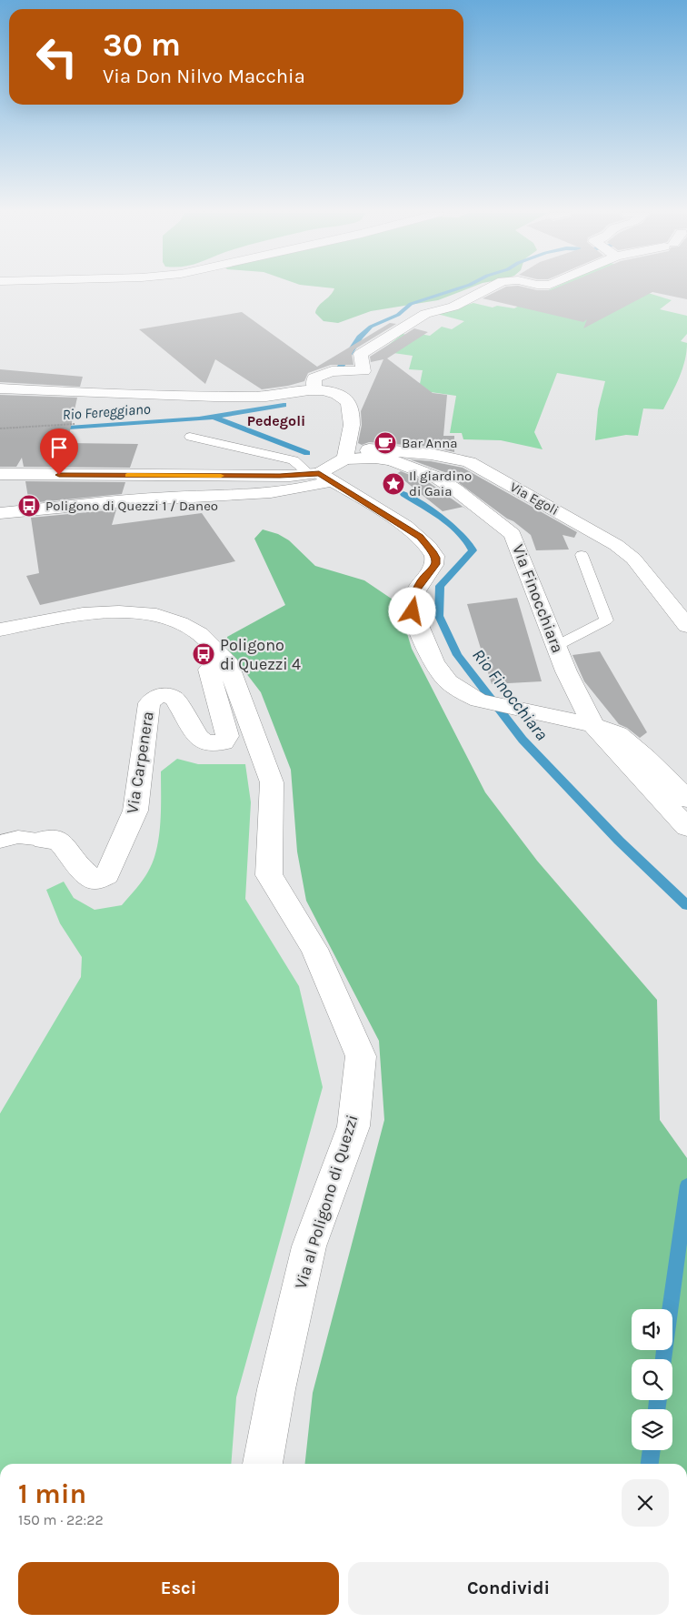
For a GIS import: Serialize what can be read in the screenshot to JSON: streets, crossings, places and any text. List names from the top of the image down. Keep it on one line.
{"streets":{"street":["Via Egoli","Via Finocchiara","Via Carpenera","Via al Poligono di Quezzi"]},"crossings":[["Via Egoli","Via Finocchiara"],["Via Carpenera","Via al Poligono di Quezzi"]],"districts":["Pedegoli"],"water":["Rio Fereggiano","Rio Finocchiara"],"places":{"cafe":["Bar Anna"],"place":["Il giardino di Gaia"],"bus stop":["Poligono di Quezzi 1 / Daneo","Poligono di Quezzi 4"]},"page":{"turn":["30 m","Via Don Nilvo Macchia"],"heading":["1 min","150 m · 22:22"],"buttons":["Esci","Condividi"]}}
